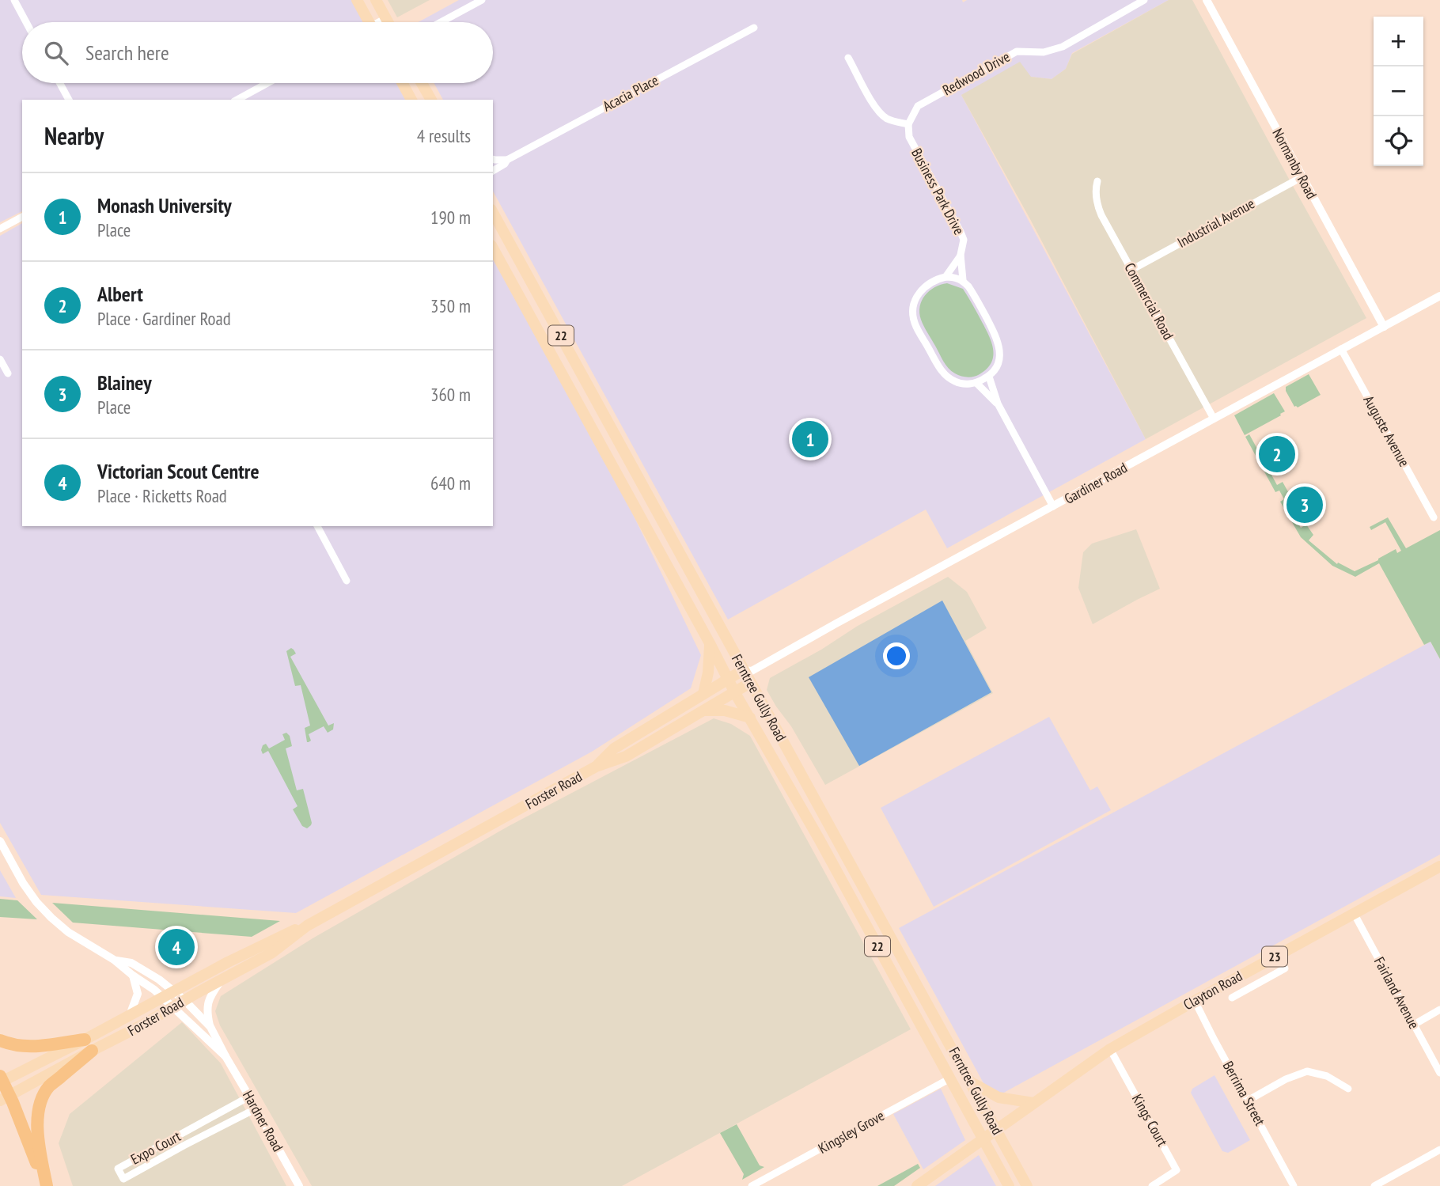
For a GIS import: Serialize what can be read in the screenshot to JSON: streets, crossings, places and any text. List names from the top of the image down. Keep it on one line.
{"streets":{"main road":["22","Ferntree Gully Road","Forster Road","23","Clayton Road"],"street":["Redwood Drive","Acacia Place","Normanby Road","Business Park Drive","Industrial Avenue","Commercial Road","Auguste Avenue","Gardiner Road","Fairland Avenue","Berrima Street","Kings Court","Hardner Road","Kingsley Grove","Expo Court"]},"crossings":[["Redwood Drive","Business Park Drive"],["Normanby Road","Industrial Avenue"],["Normanby Road","Gardiner Road"],["Industrial Avenue","Commercial Road"],["Commercial Road","Gardiner Road"],["Auguste Avenue","Gardiner Road"],["Gardiner Road","Ferntree Gully Road"],["Gardiner Road","Forster Road"],["Ferntree Gully Road","Forster Road"],["Ferntree Gully Road","23"],["Ferntree Gully Road","Clayton Road"],["Ferntree Gully Road","Kingsley Grove"],["Forster Road","Hardner Road"],["23","Clayton Road"],["Clayton Road","Fairland Avenue"],["Clayton Road","Berrima Street"],["Clayton Road","Kings Court"],["Hardner Road","Expo Court"]],"page":{"map_buttons":["+","−"],"search":"Search here","heading":["Nearby","4 results"],"list":[{"mark":"1","name":"Monash University","note":"Place","value":"190 m"},{"mark":"2","name":"Albert","note":"Place · Gardiner Road","value":"350 m"},{"mark":"3","name":"Blainey","note":"Place","value":"360 m"},{"mark":"4","name":"Victorian Scout Centre","note":"Place · Ricketts Road","value":"640 m"}],"pins":["1","2","3","4"]}}
